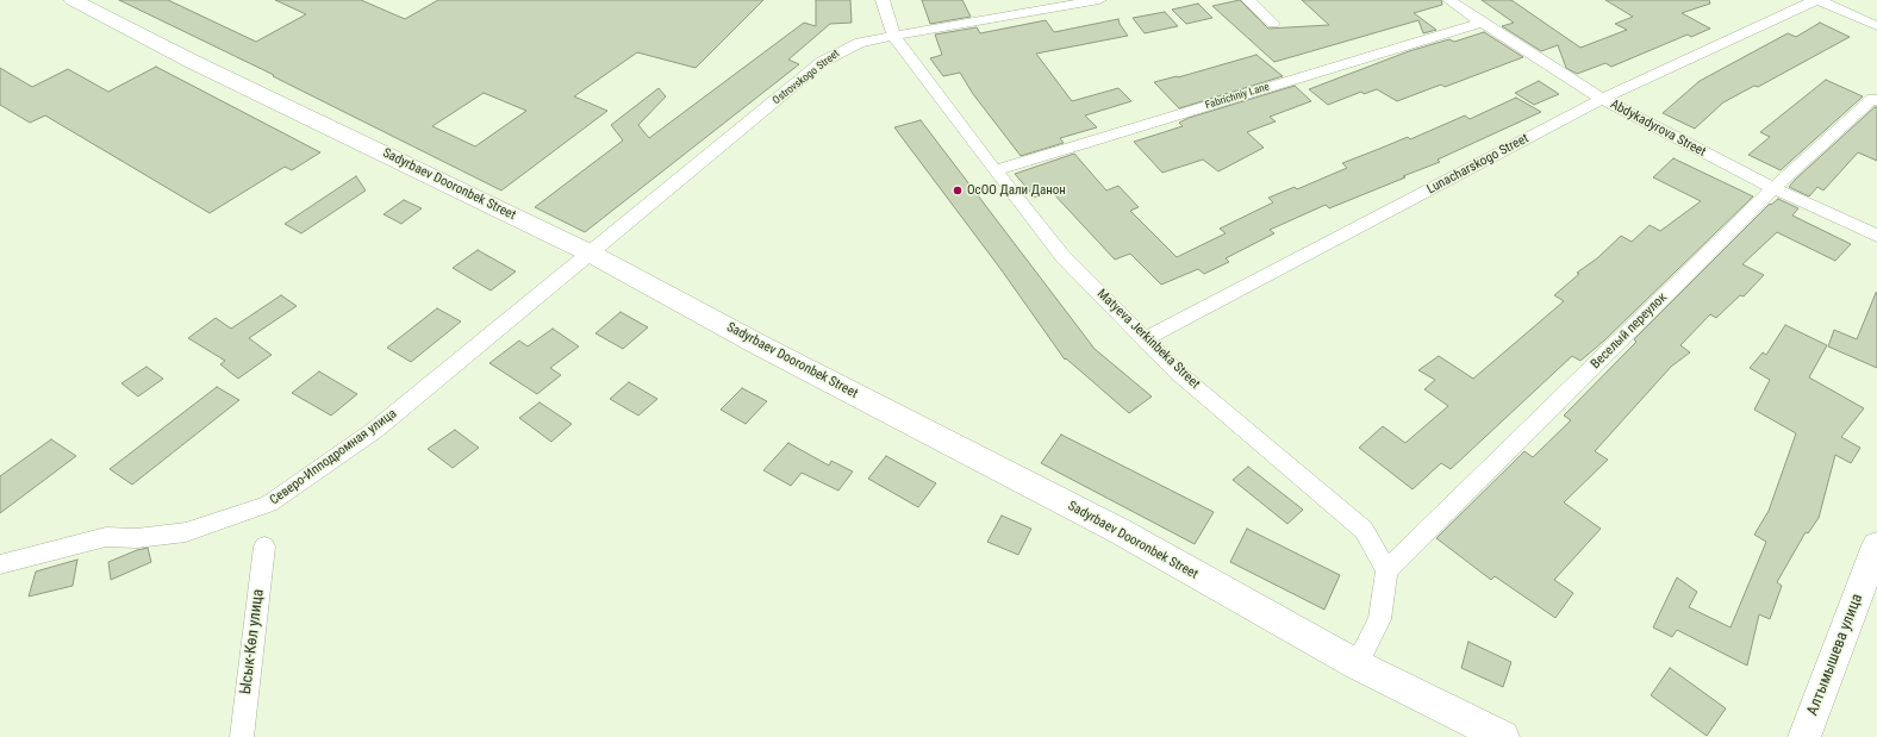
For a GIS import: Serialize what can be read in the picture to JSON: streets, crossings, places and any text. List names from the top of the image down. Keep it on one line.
{"streets":{"main road":["Sadyrbaev Dooronbek Street","Алтымышева улица"],"street":["Ostrovskogo Street","Fabrichniy Lane","Abdykadyrova Street","Lunacharskogo Street","Веселый переулок","Matyeva Jerkinbeka Street","Северо-Ипподромная улица","Ысык-Көл улица"]},"crossings":[["Ostrovskogo Street","Sadyrbaev Dooronbek Street"],["Ostrovskogo Street","Matyeva Jerkinbeka Street"],["Ostrovskogo Street","Северо-Ипподромная улица"],["Fabrichniy Lane","Abdykadyrova Street"],["Fabrichniy Lane","Matyeva Jerkinbeka Street"],["Abdykadyrova Street","Lunacharskogo Street"],["Abdykadyrova Street","Веселый переулок"],["Lunacharskogo Street","Matyeva Jerkinbeka Street"],["Sadyrbaev Dooronbek Street","Северо-Ипподромная улица"],["Веселый переулок","Matyeva Jerkinbeka Street"]],"places":["ОсОО Дали Данон"]}
